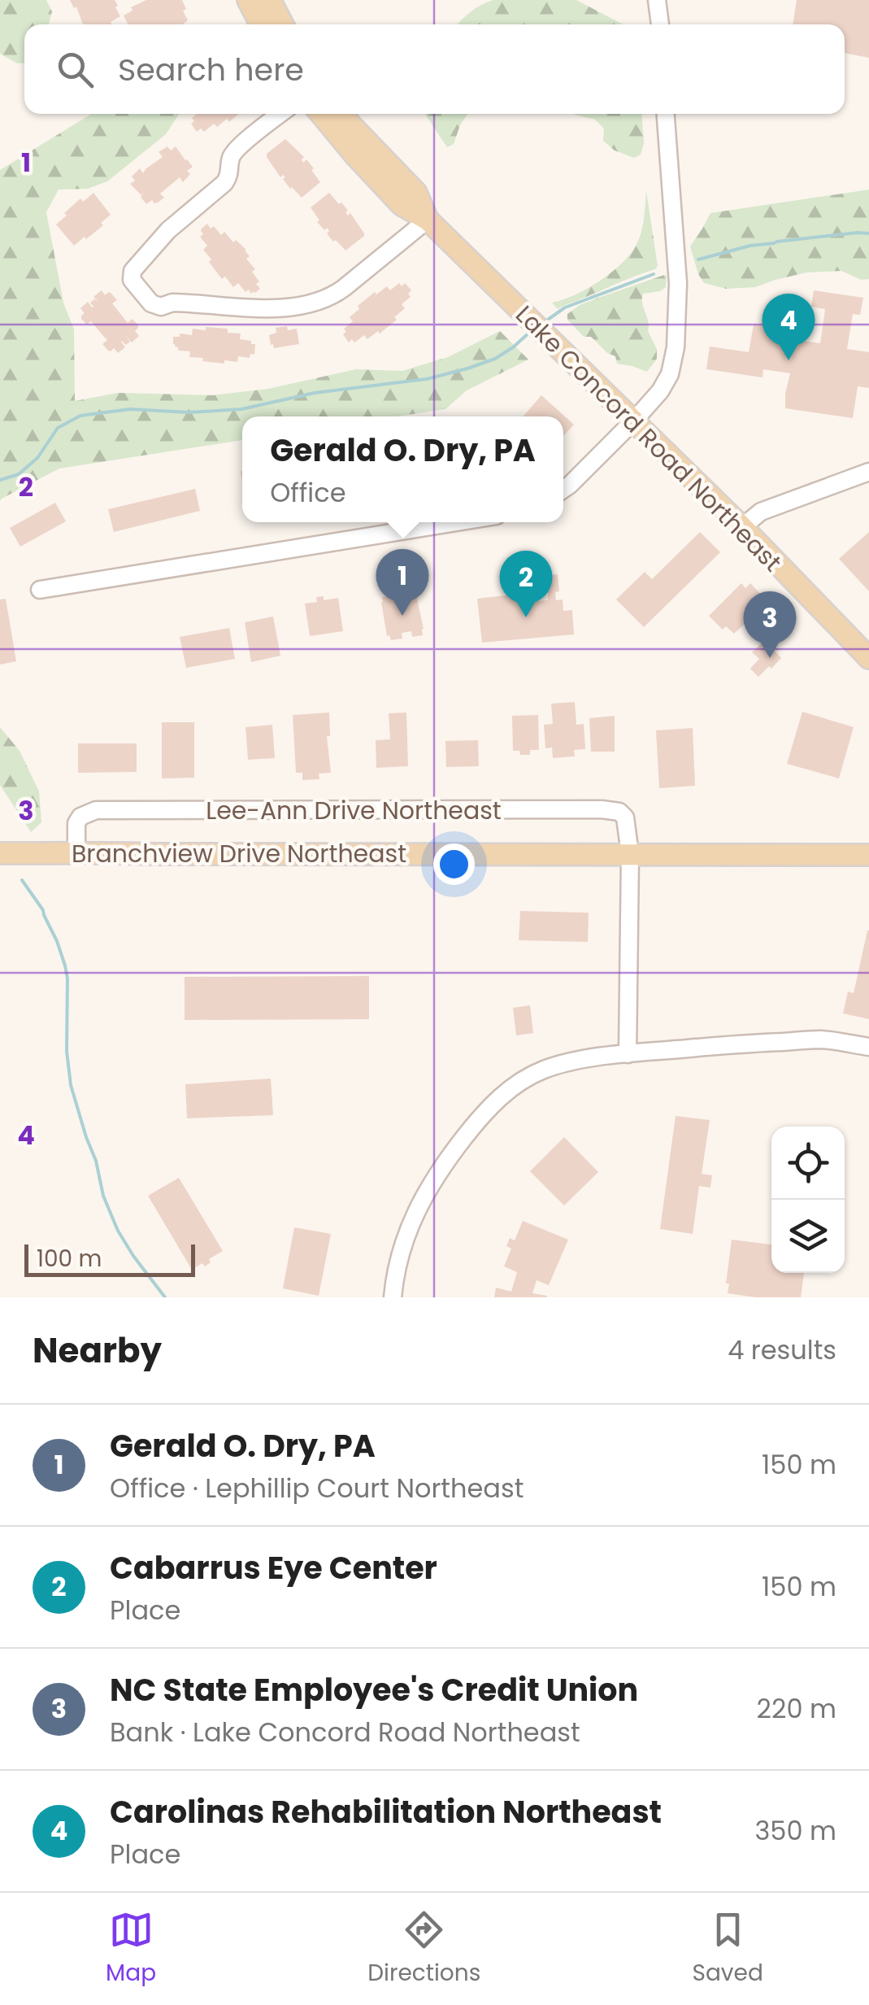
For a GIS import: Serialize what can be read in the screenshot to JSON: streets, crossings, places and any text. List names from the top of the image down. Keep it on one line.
{"streets":{"main road":["Lake Concord Road Northeast","Branchview Drive Northeast"],"street":["Lee-Ann Drive Northeast"]},"crossings":[["Lee-Ann Drive Northeast","Branchview Drive Northeast"]],"scale_bar":"100 m","page":{"search":"Search here","pins":["4","1","2","3"],"popup":["Gerald O. Dry, PA","Office"],"scale":"100 m","heading":["Nearby","4 results"],"list":[{"mark":"1","name":"Gerald O. Dry, PA","note":"Office · Lephillip Court Northeast","value":"150 m"},{"mark":"2","name":"Cabarrus Eye Center","note":"Place","value":"150 m"},{"mark":"3","name":"NC State Employee's Credit Union","note":"Bank · Lake Concord Road Northeast","value":"220 m"},{"mark":"4","name":"Carolinas Rehabilitation Northeast","note":"Place","value":"350 m"}],"nav":["Map","Directions","Saved"]},"grid":{"rows":["1","2","3","4"]}}
